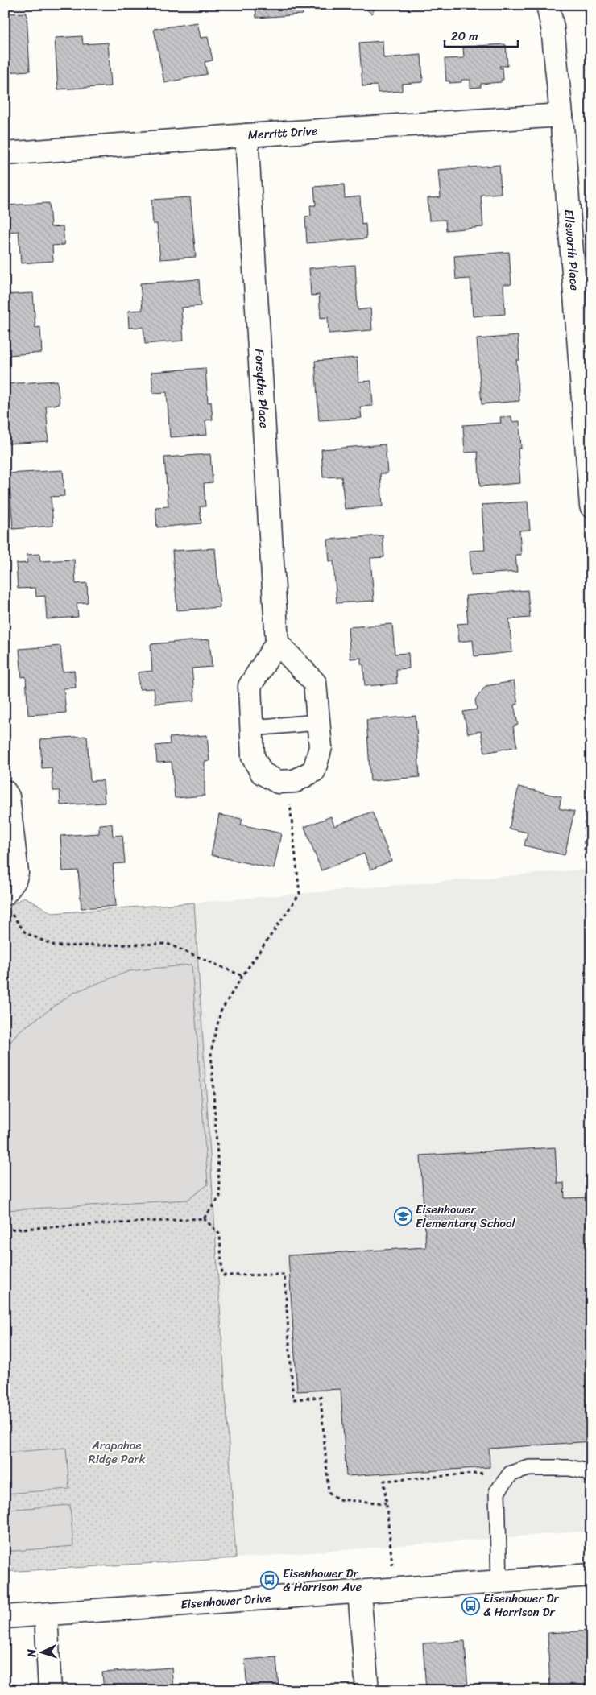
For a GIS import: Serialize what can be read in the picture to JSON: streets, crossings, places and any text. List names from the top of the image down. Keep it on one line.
{"streets":{"street":["Merritt Drive","Ellsworth Place","Forsythe Place","Eisenhower Drive"]},"crossings":[["Merritt Drive","Ellsworth Place"],["Merritt Drive","Forsythe Place"]],"parks":["Arapahoe Ridge Park"],"places":{"school or university":["Eisenhower Elementary School"],"bus stop":["Eisenhower Dr & Harrison Ave","Eisenhower Dr & Harrison Dr"]},"scale_bar":"20 m","north":"left"}
